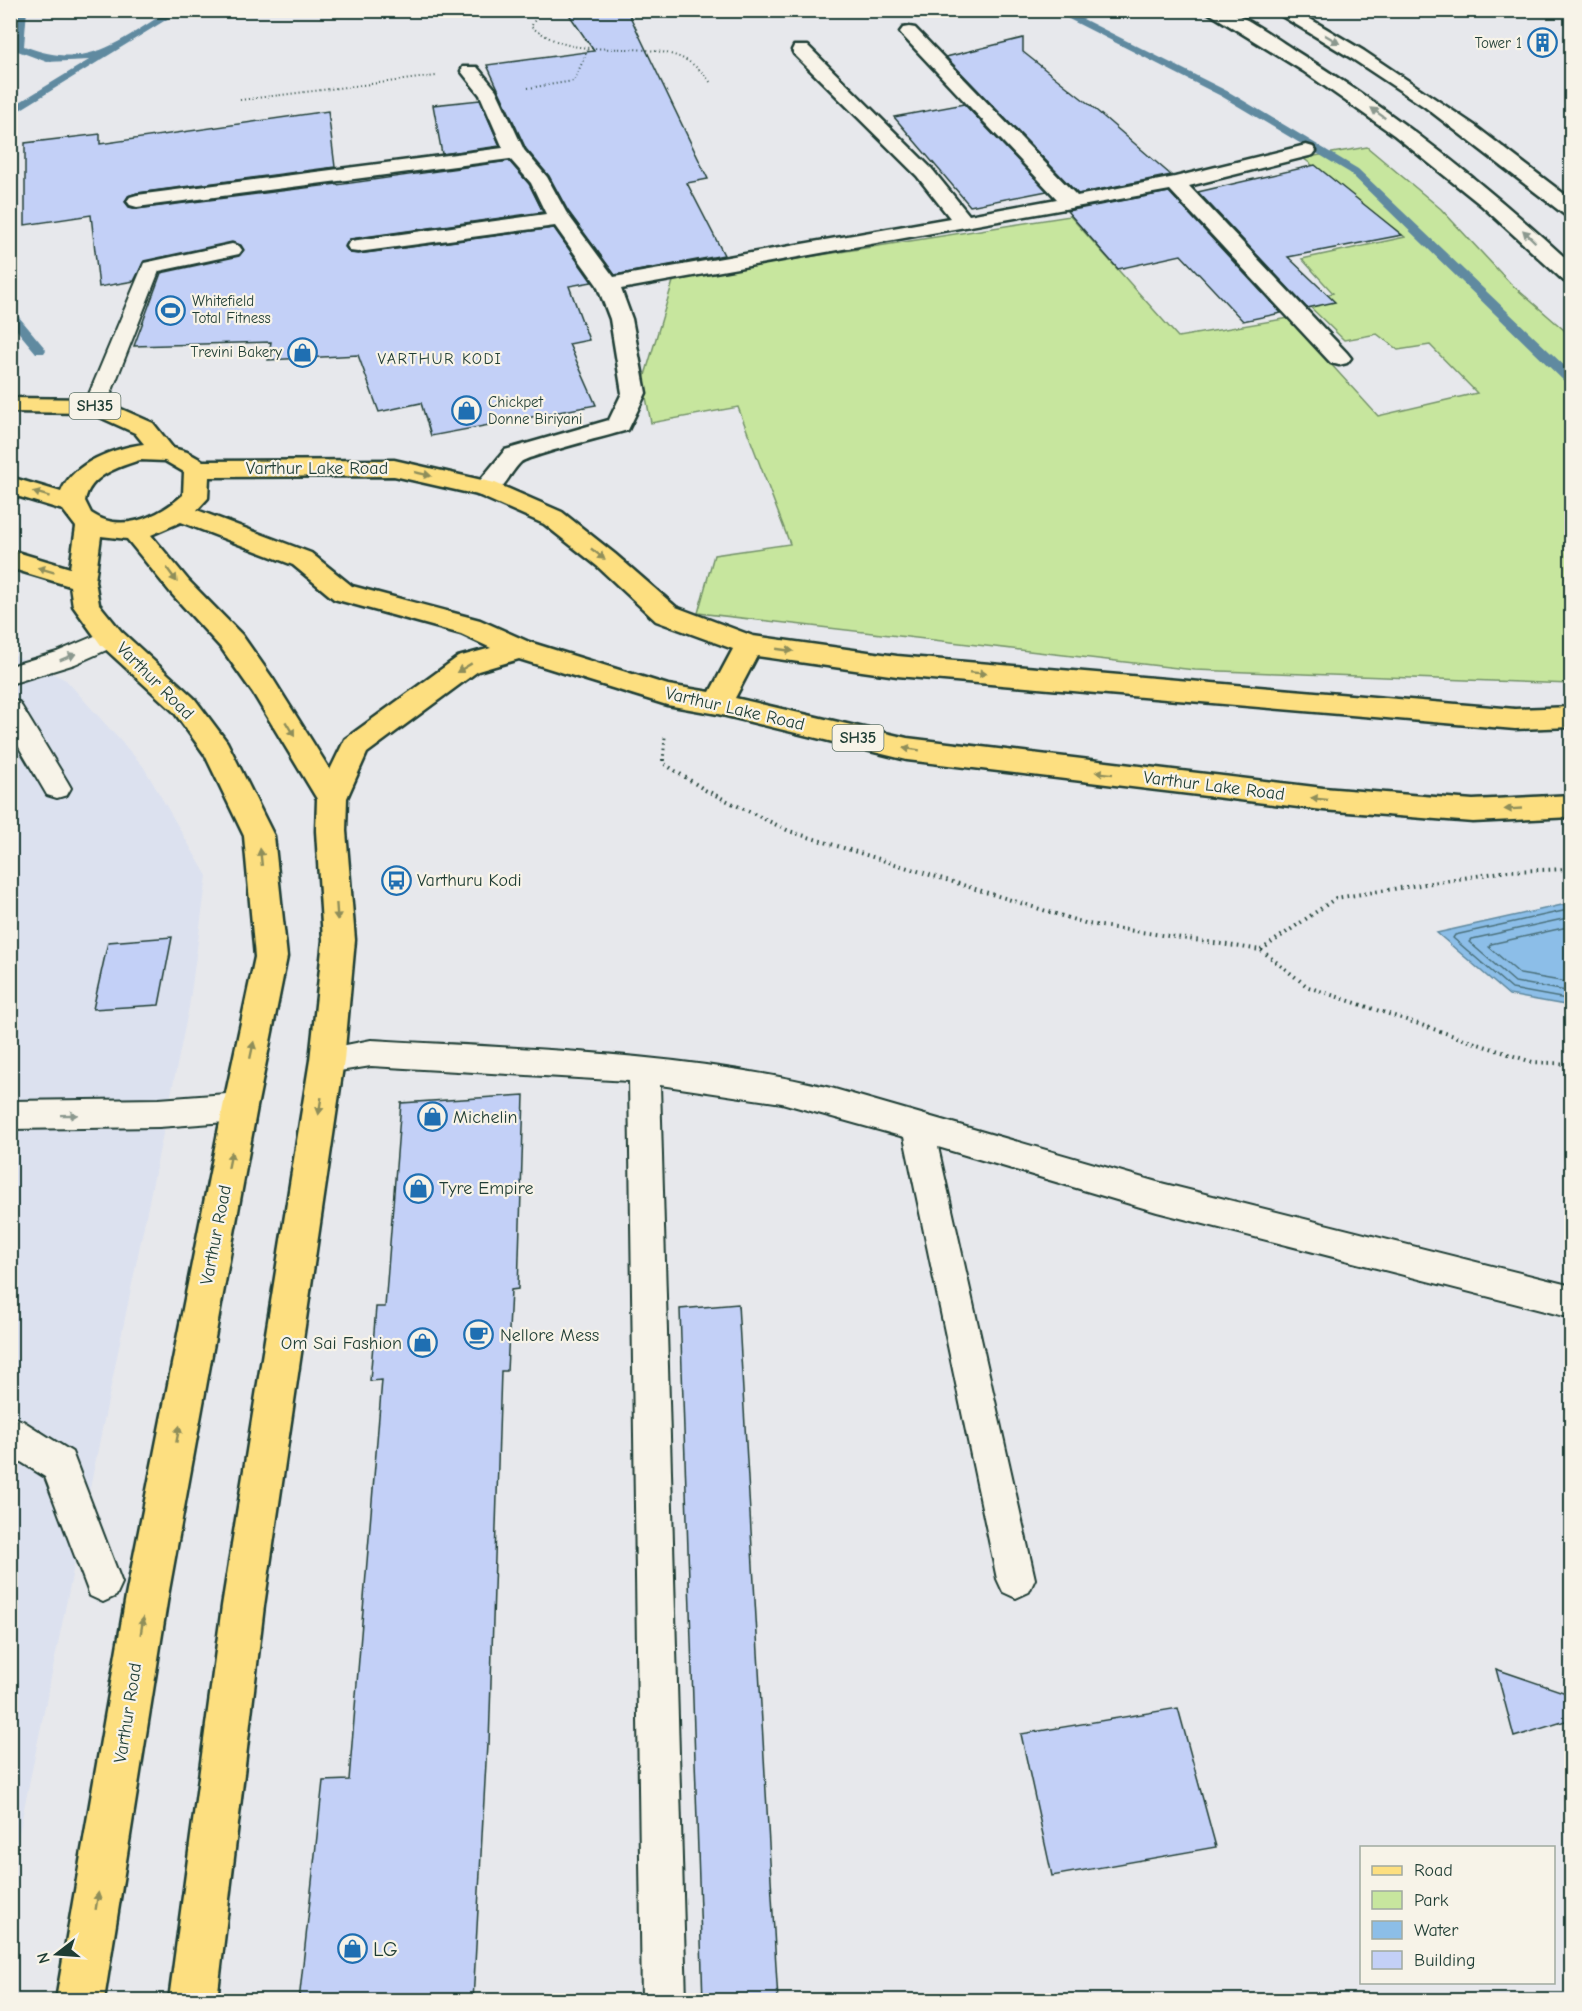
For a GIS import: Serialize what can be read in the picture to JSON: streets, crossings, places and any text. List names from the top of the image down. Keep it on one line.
{"streets":{"main road":["SH35","Varthur Lake Road","Varthur Road"]},"crossings":[["SH35","Varthur Lake Road"],["SH35","Varthur Road"],["Varthur Lake Road","Varthur Road"]],"districts":["VARTHUR KODI"],"places":{"building":["Tower 1"],"sports":["Whitefield Total Fitness"],"shop":["Trevini Bakery","Chickpet Donne Biriyani","Michelin","Tyre Empire","Om Sai Fashion","LG"],"bus stop":["Varthuru Kodi"],"cafe":["Nellore Mess"]},"legend":["Road","Park","Water","Building"],"north":"left"}
